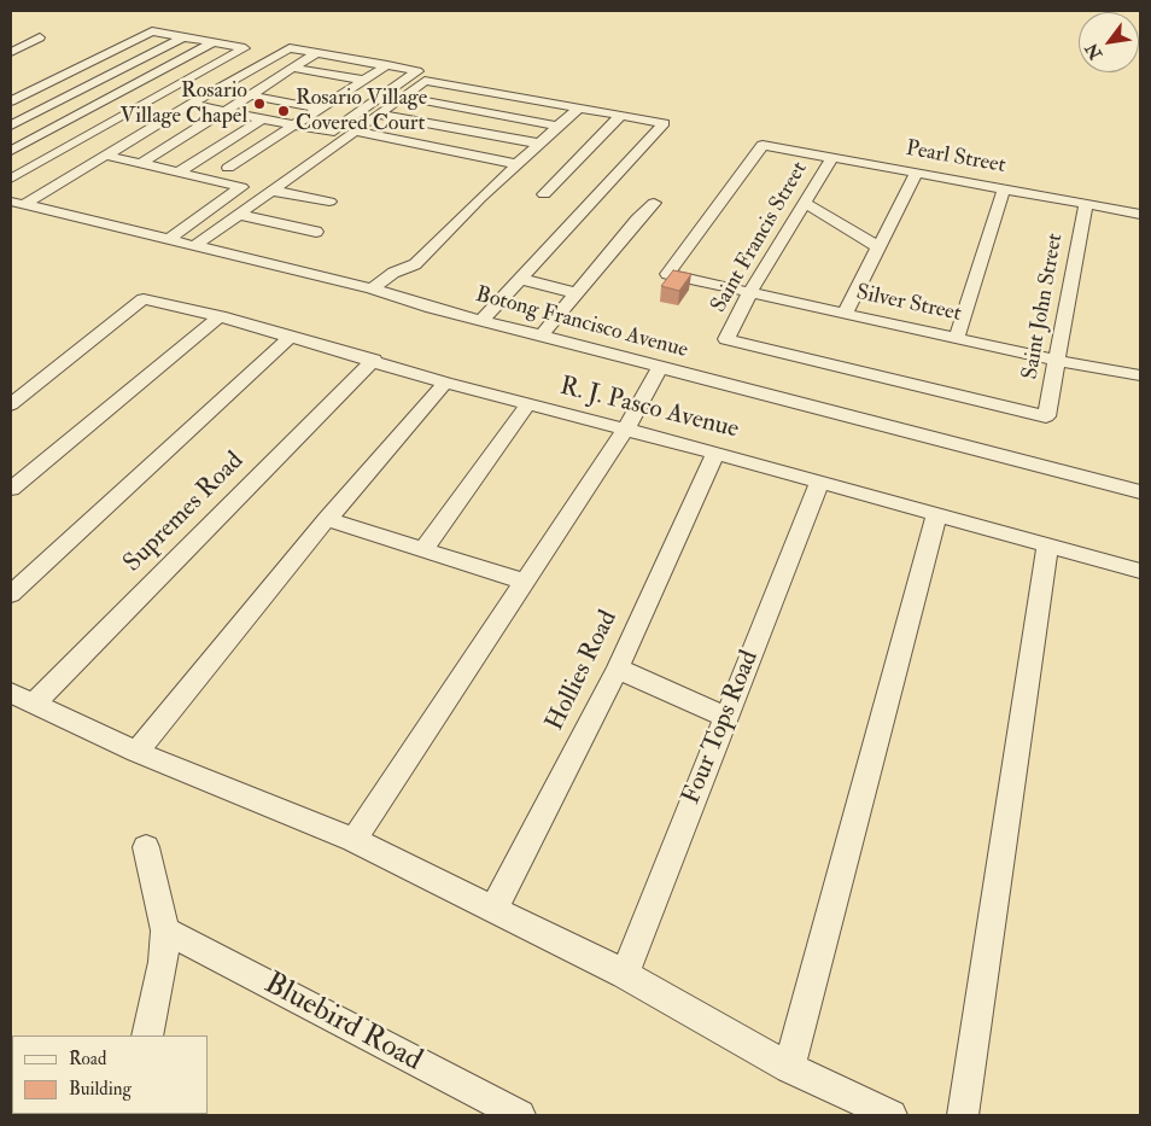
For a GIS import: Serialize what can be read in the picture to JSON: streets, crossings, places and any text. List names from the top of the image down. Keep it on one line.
{"streets":{"street":["Pearl Street","Saint Francis Street","Silver Street","Saint John Street","Botong Francisco Avenue","R. J. Pasco Avenue","Supremes Road","Hollies Road","Four Tops Road","Bluebird Road"]},"crossings":[["Pearl Street","Saint Francis Street"],["Pearl Street","Silver Street"],["Pearl Street","Saint John Street"],["Saint Francis Street","Silver Street"],["Saint Francis Street","Saint John Street"],["Silver Street","Saint John Street"],["R. J. Pasco Avenue","Supremes Road"],["R. J. Pasco Avenue","Hollies Road"],["R. J. Pasco Avenue","Four Tops Road"]],"places":["Rosario Village Chapel","Rosario Village Covered Court"],"legend":["Road","Building"],"north":"bottom left"}
